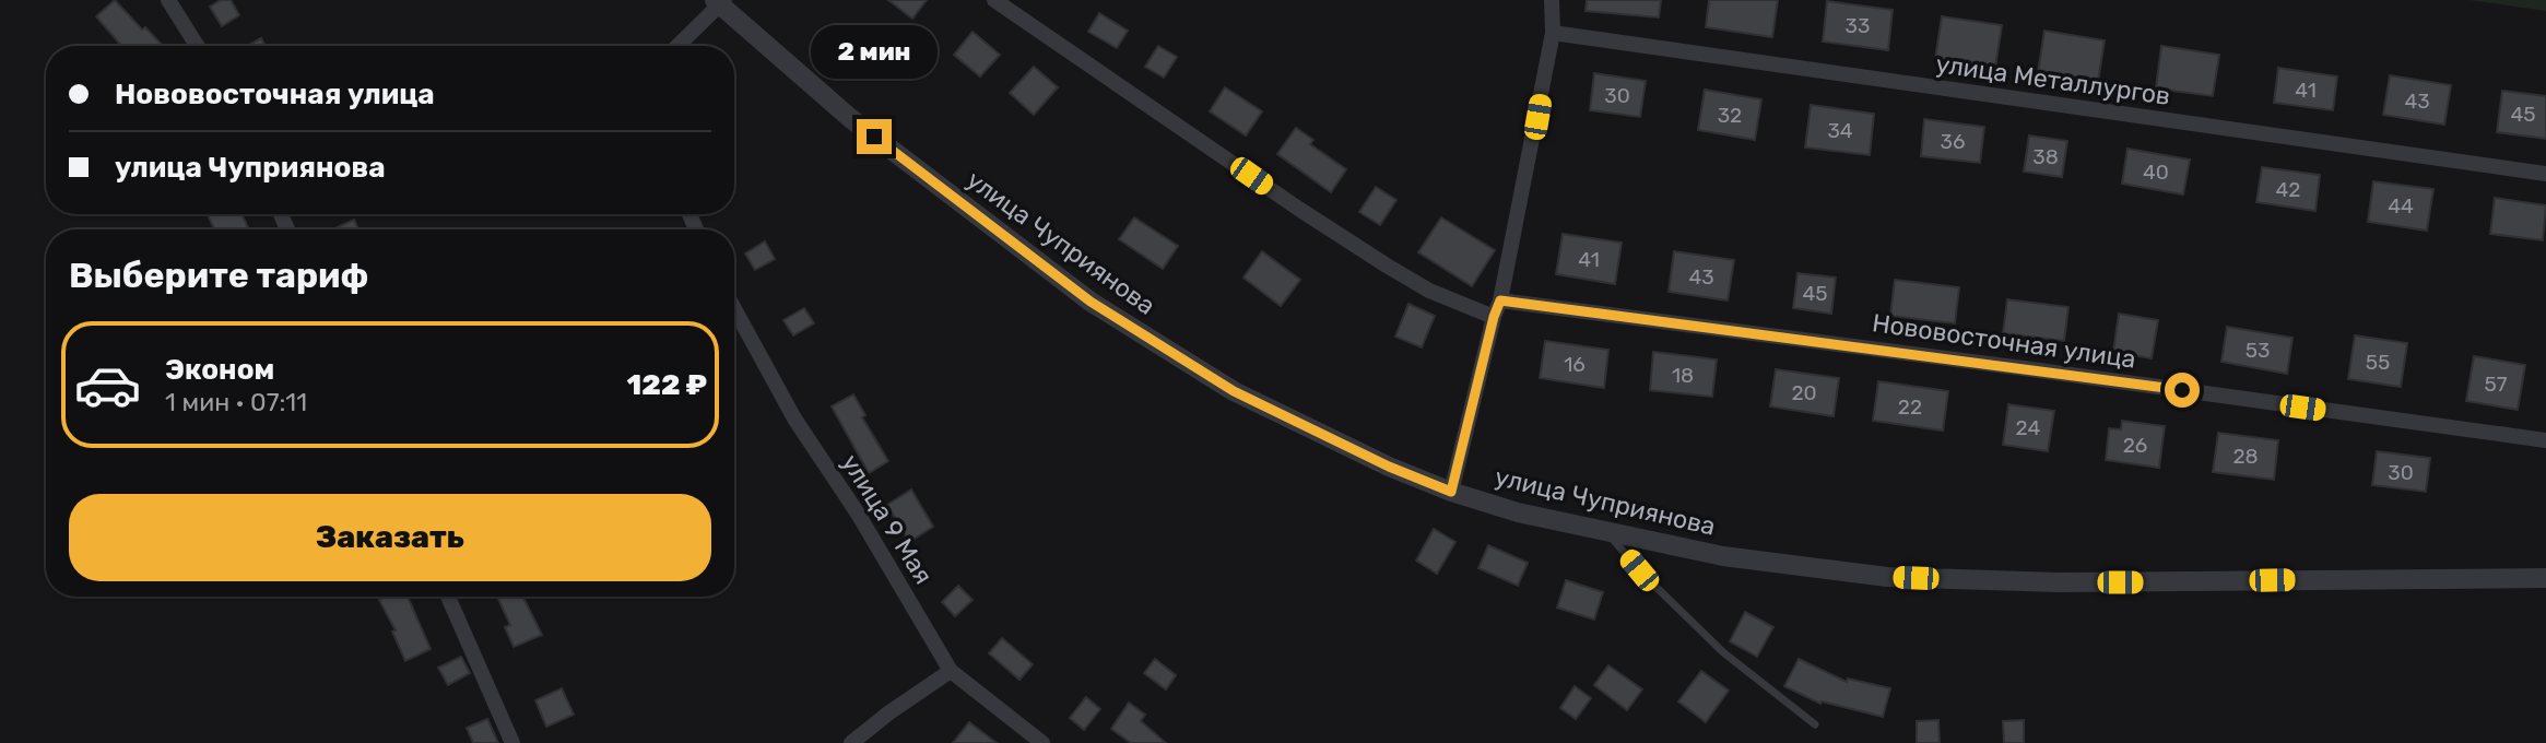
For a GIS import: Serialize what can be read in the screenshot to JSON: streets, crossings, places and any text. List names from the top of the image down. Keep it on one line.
{"streets":{"street":["улица Металлургов","улица Чуприянова","Нововосточная улица","улица 9 Мая"]},"house_numbers":["33","41","30","43","45","32","34","36","38","40","42","44","41","43","45","53","55","16","18","57","20","22","24","26","28","30"],"page":{"bubble":"2 мин","banner":["Нововосточная улица","улица Чуприянова"],"heading":"Выберите тариф","list":[{"name":"Эконом","note":"1 мин · 07:11","value":"122 ₽"}],"buttons":"Заказать"}}
